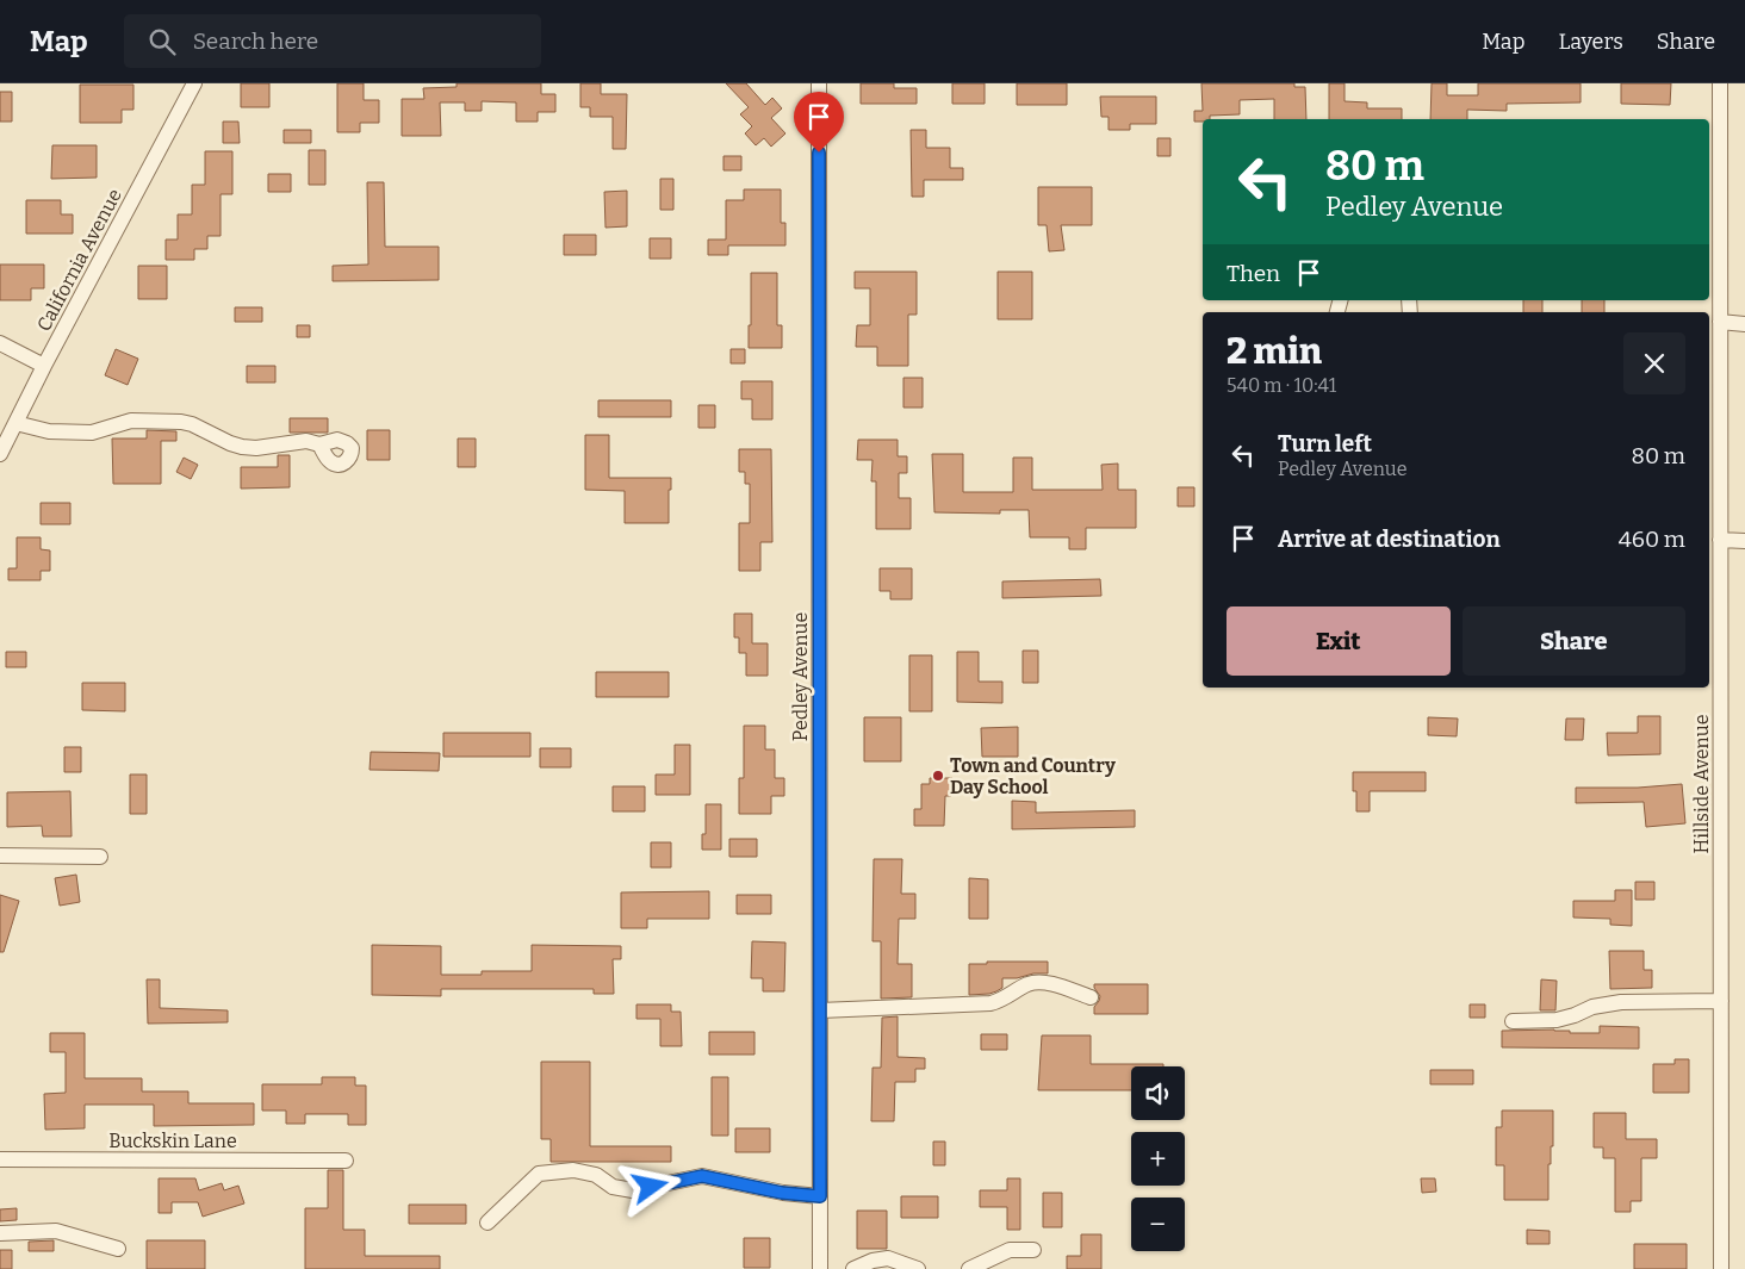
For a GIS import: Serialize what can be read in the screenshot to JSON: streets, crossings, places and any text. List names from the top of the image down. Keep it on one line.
{"streets":{"street":["California Avenue","Pedley Avenue","Hillside Avenue","Buckskin Lane"]},"places":["Town and Country Day School"],"page":{"header":"Map","search":"Search here","nav":["Map","Layers","Share"],"turn":["80 m","Pedley Avenue"],"then":"Then","heading":["2 min","540 m · 10:41"],"list":[{"name":"Turn left","note":"Pedley Avenue","value":"80 m"},{"name":"Arrive at destination","value":"460 m"}],"buttons":["Exit","Share"],"map_buttons":["+","−"]}}
